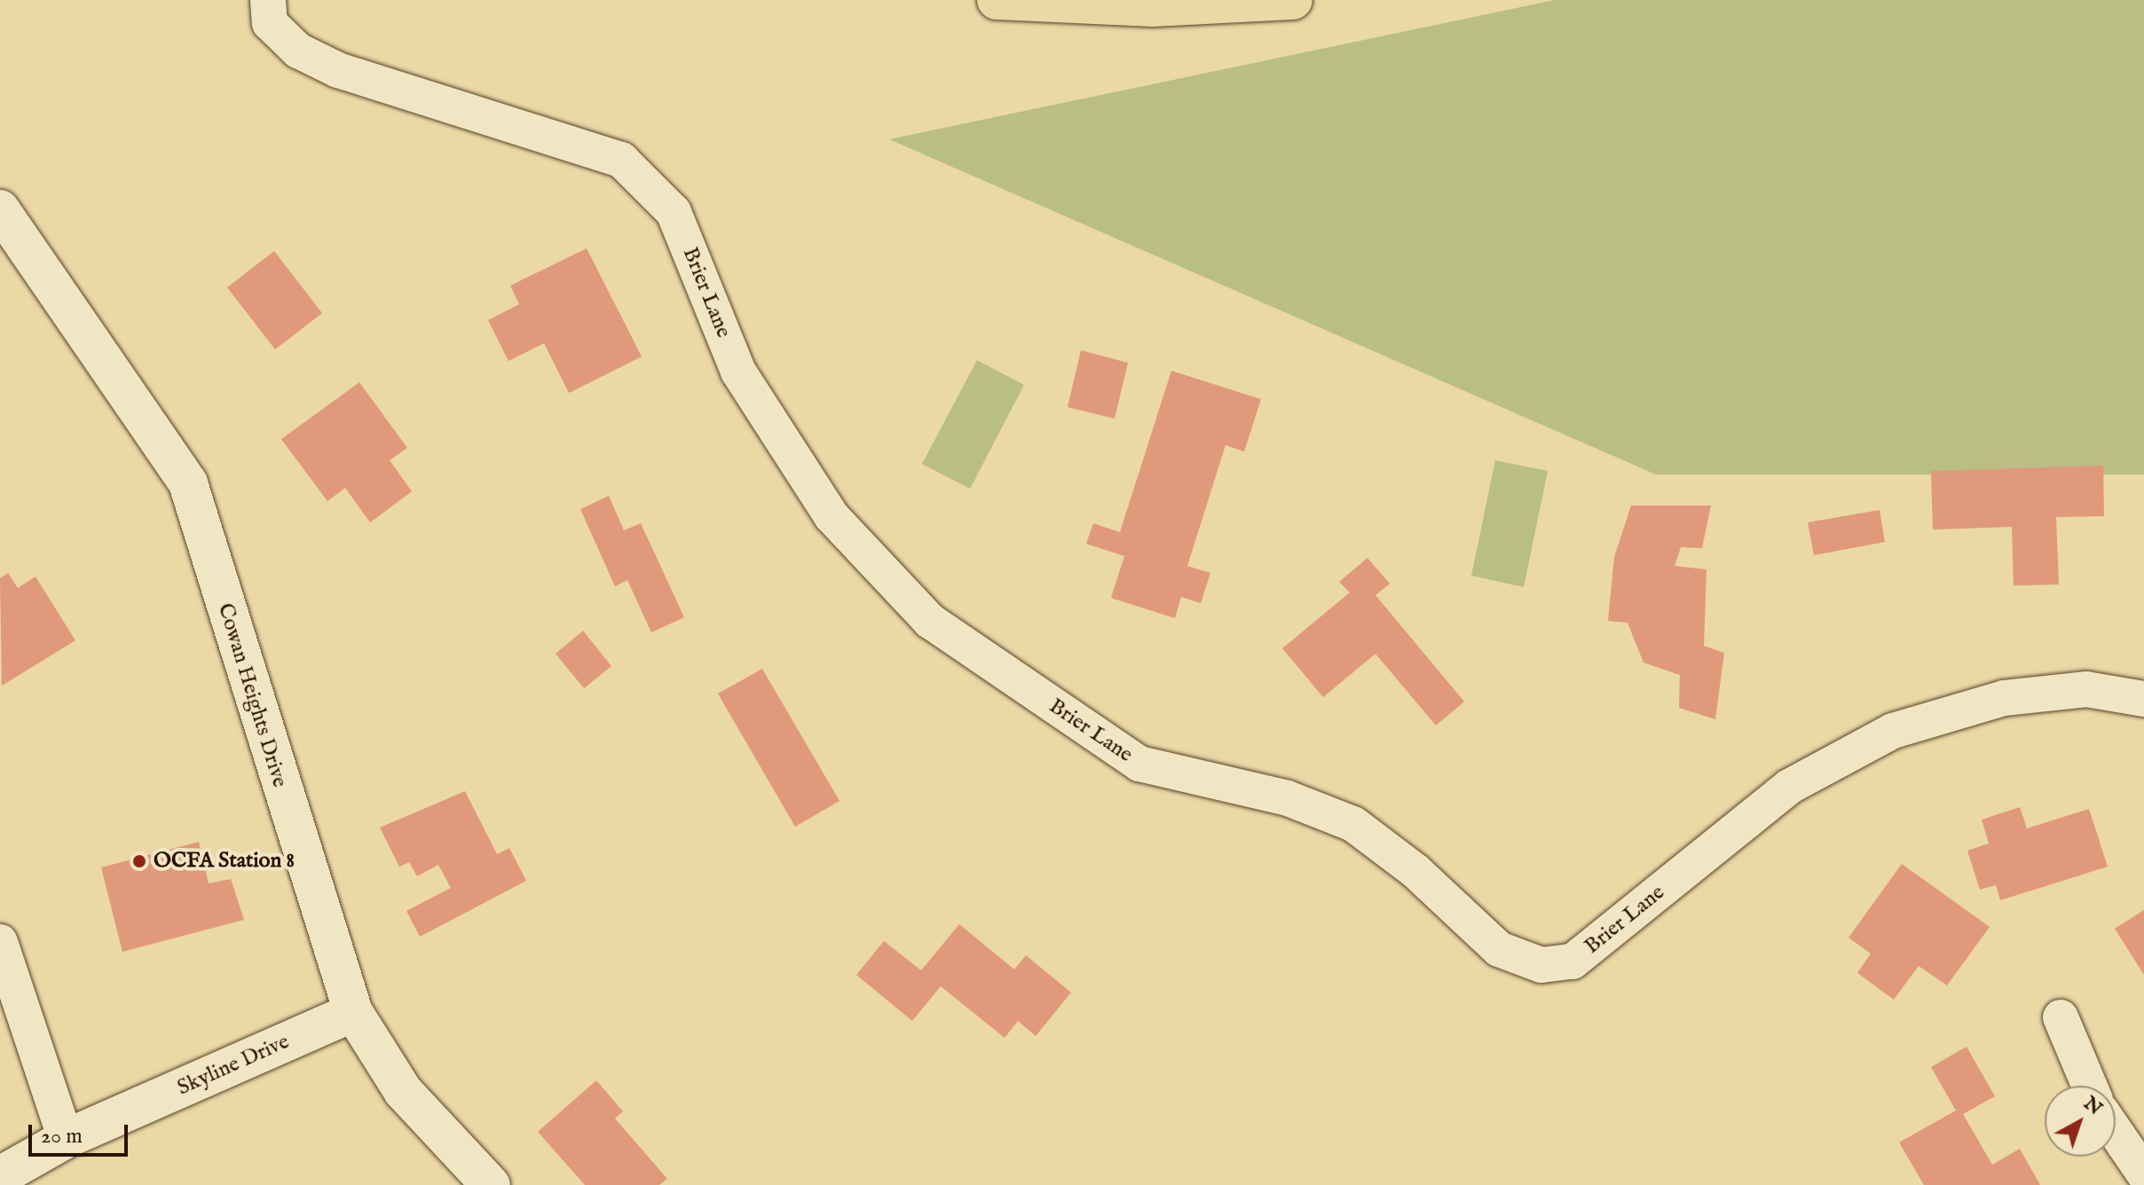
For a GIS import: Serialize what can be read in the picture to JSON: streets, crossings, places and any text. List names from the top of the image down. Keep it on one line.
{"streets":{"street":["Brier Lane","Cowan Heights Drive","Skyline Drive"]},"crossings":[["Cowan Heights Drive","Skyline Drive"]],"places":["OCFA Station 8"],"scale_bar":"20 m","north":"top right"}
